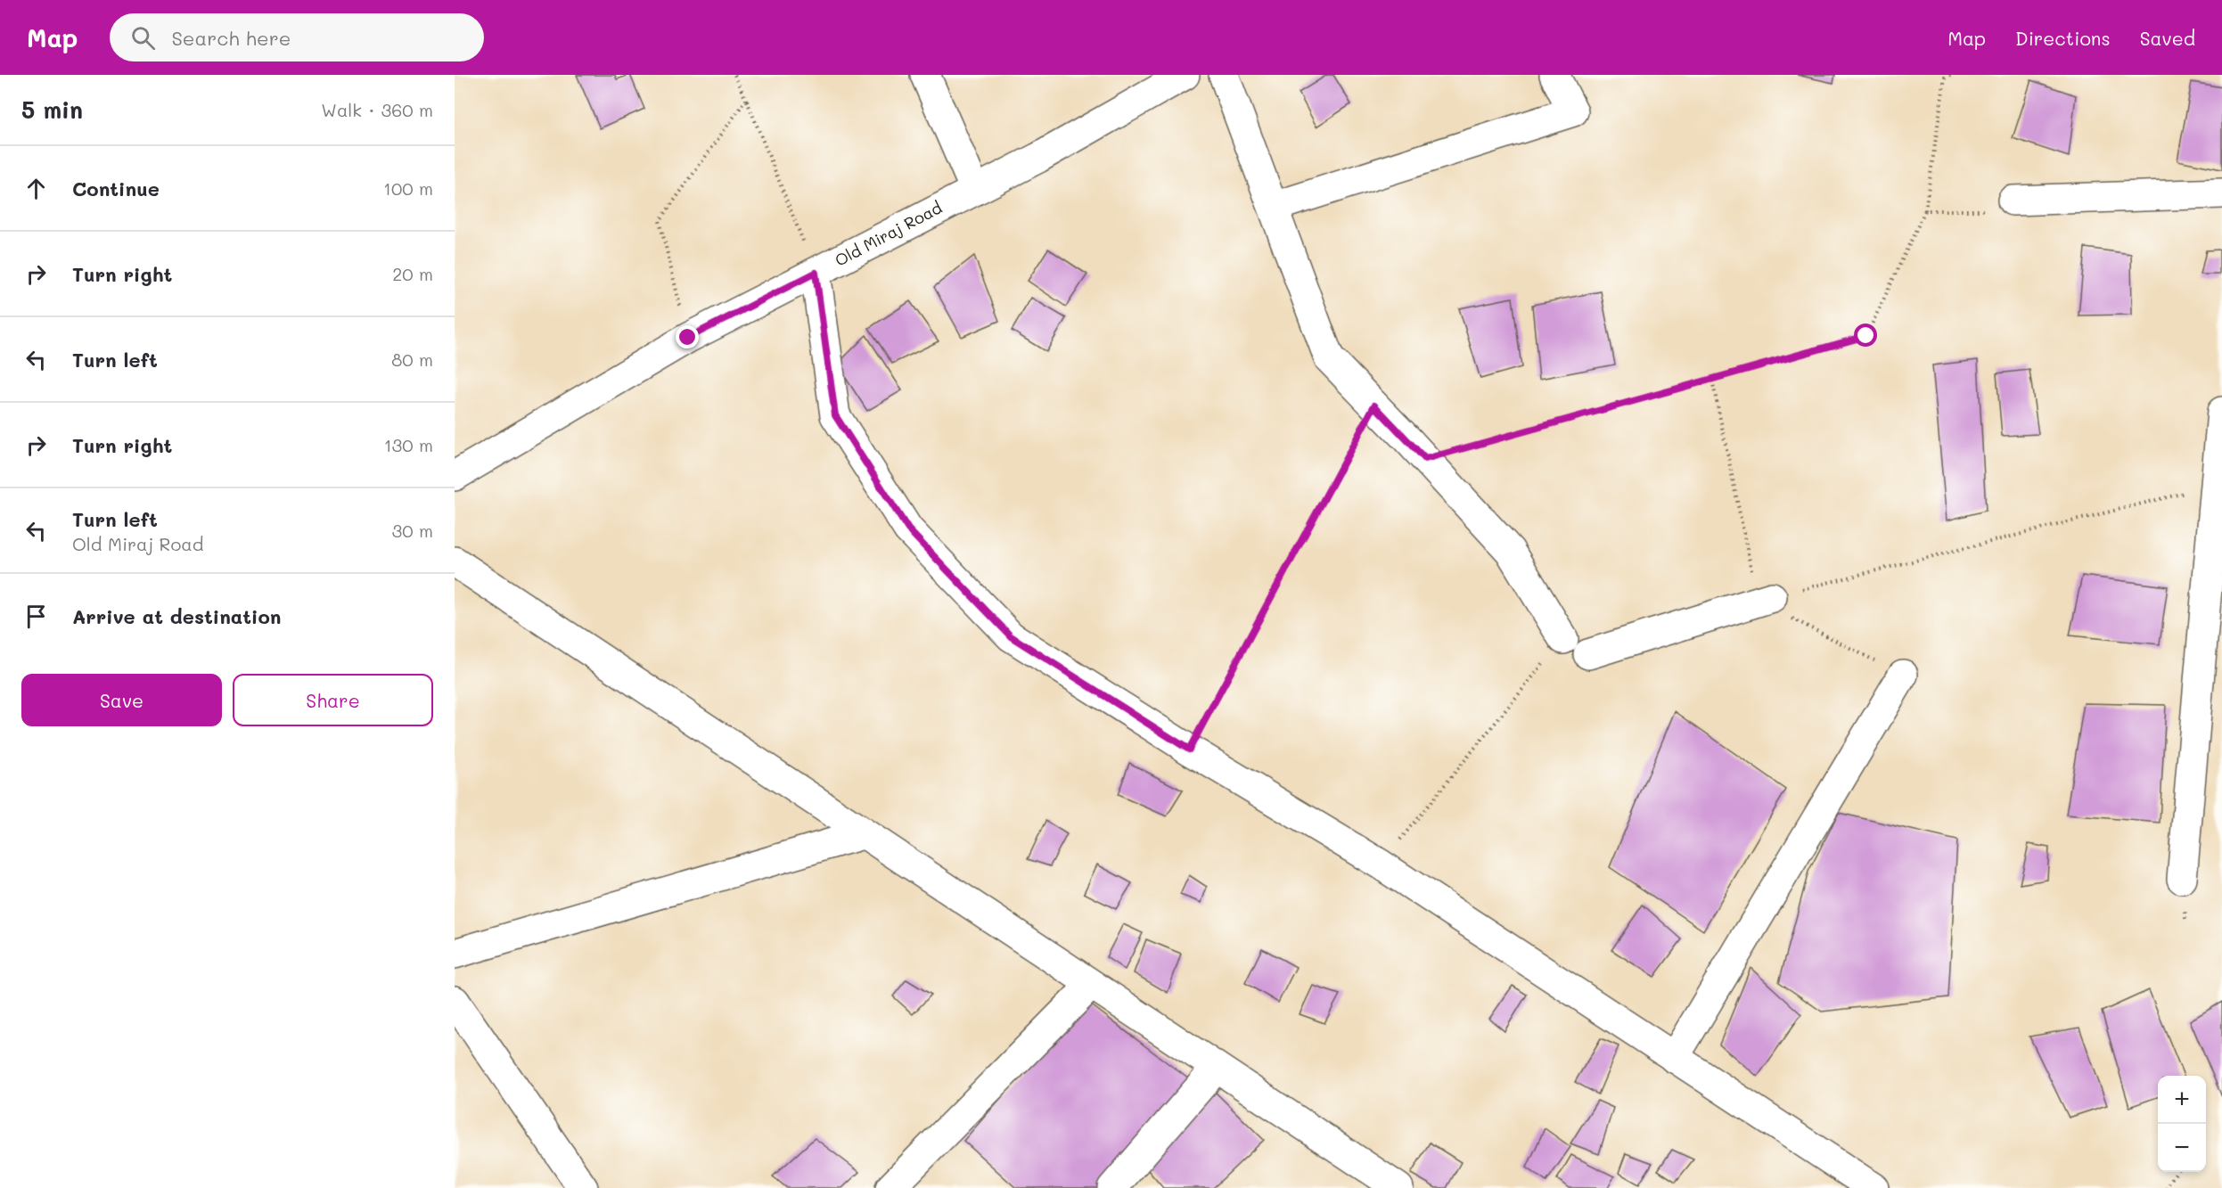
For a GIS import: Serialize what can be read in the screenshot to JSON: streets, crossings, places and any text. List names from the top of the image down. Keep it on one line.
{"streets":{"street":["Old Miraj Road"]},"page":{"header":"Map","search":"Search here","nav":["Map","Directions","Saved"],"heading":["5 min","Walk · 360 m"],"list":[["Continue","100 m"],["Turn right","20 m"],["Turn left","80 m"],["Turn right","130 m"],["Turn left","Old Miraj Road","30 m"],"Arrive at destination"],"buttons":["Save","Share"],"map_buttons":["+","−"]}}
